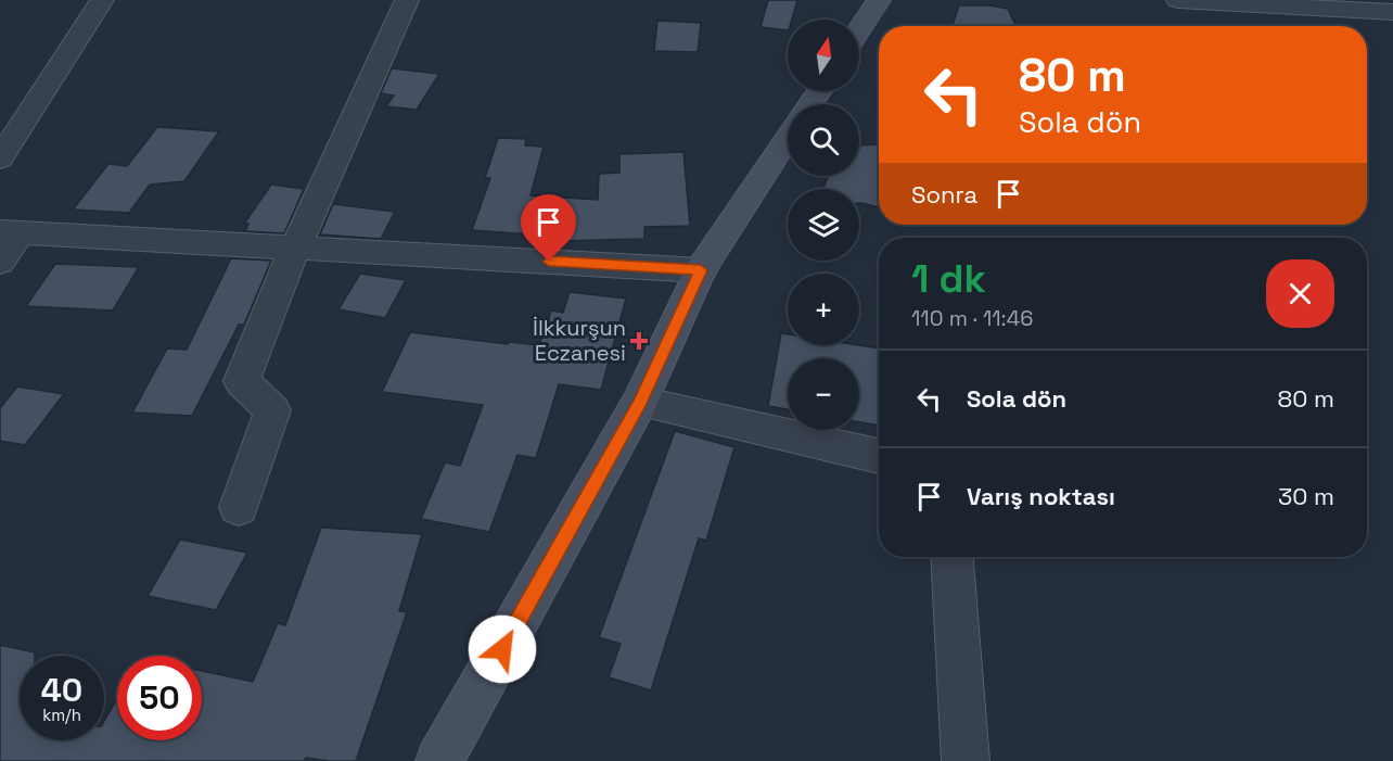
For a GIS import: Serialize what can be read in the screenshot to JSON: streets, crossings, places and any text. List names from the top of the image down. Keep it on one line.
{"places":{"health":["İlkkurşun Eczanesi"]},"north":"top","page":{"map_buttons":["+","−"],"turn":["80 m","Sola dön"],"then":"Sonra","heading":["1 dk","110 m · 11:46"],"list":[{"name":"Sola dön","value":"80 m"},{"name":"Varış noktası","value":"30 m"}],"speed":"40 km/h","limit":"50"}}
